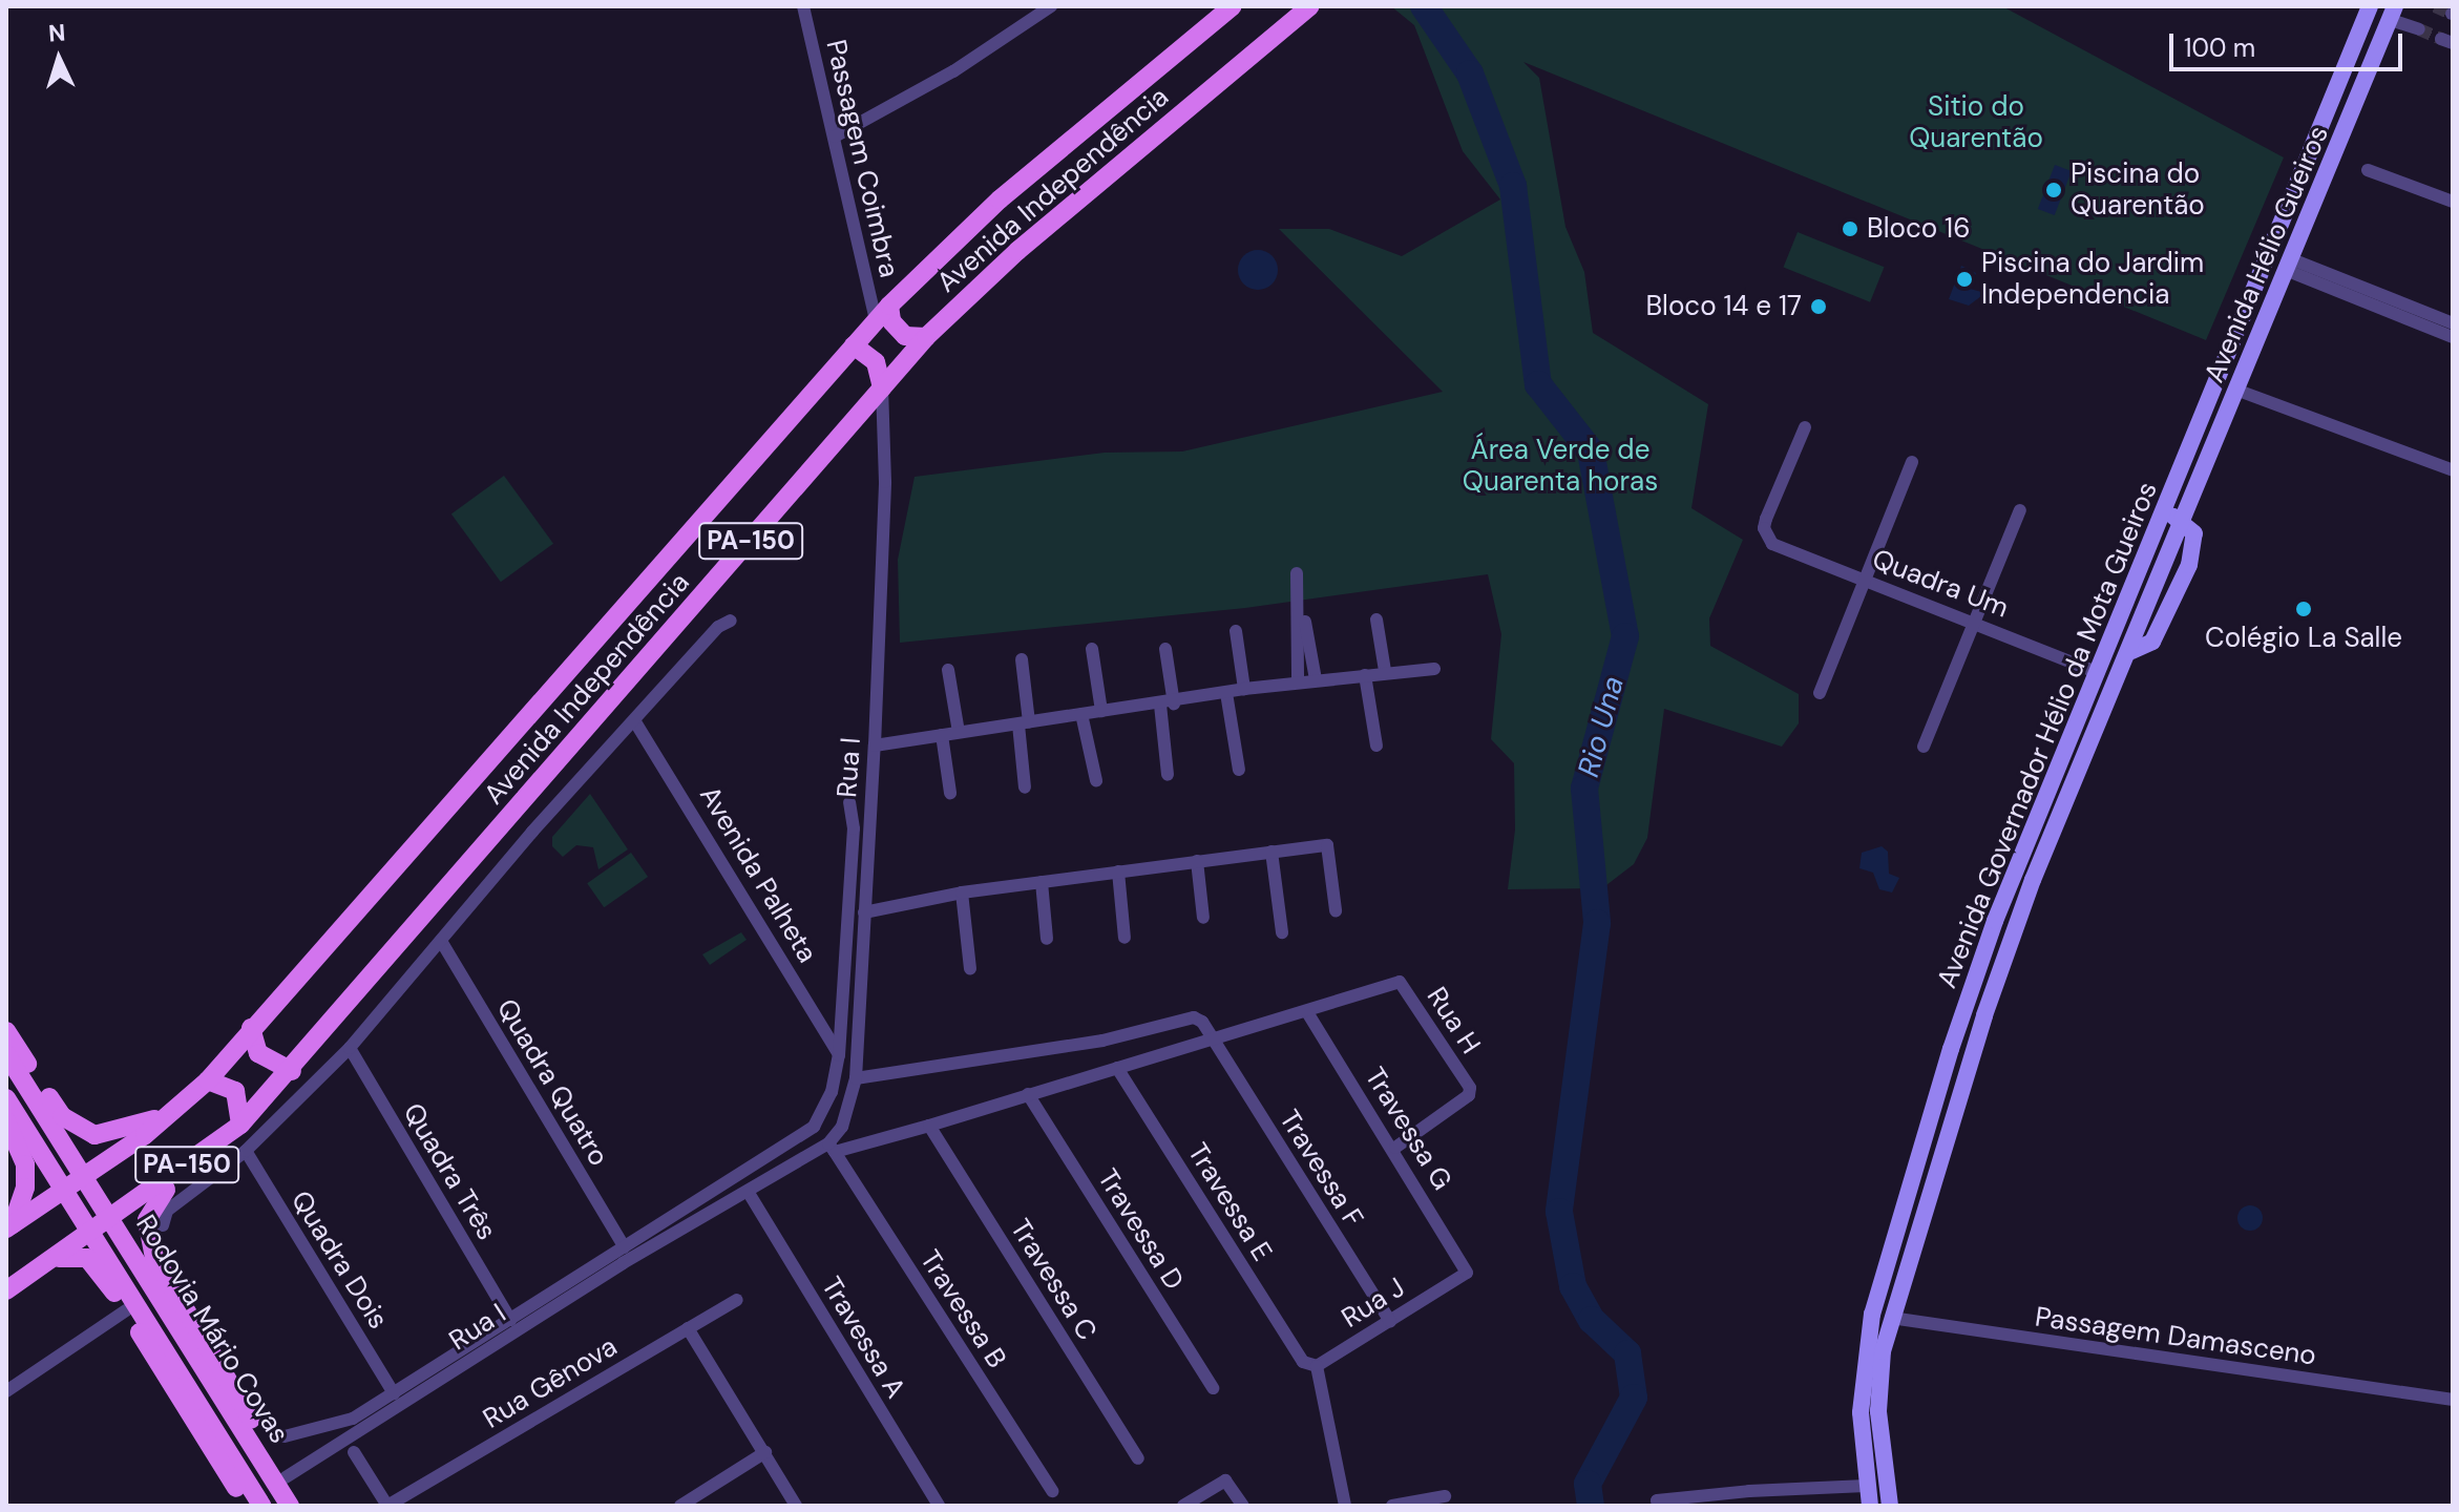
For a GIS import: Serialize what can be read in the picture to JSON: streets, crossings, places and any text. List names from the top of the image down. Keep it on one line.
{"streets":{"main road":["Avenida Independência","Avenida Hélio Gueiros","PA-150","Avenida Governador Hélio da Mota Gueiros","Rodovia Mário Covas"],"street":["Passagem Coimbra","Quadra Um","Rua I","Avenida Palheta","Rua H","Quadra Quatro","Travessa G","Travessa F","Quadra Três","Travessa E","Travessa D","Quadra Dois","Travessa C","Rua J","Travessa B","Passagem Damasceno","Travessa A","Rua Gênova"]},"crossings":[["Passagem Coimbra","Avenida Independência"],["Avenida Independência","Rua I"],["Avenida Hélio Gueiros","Avenida Governador Hélio da Mota Gueiros"],["Quadra Um","Avenida Governador Hélio da Mota Gueiros"],["Avenida Governador Hélio da Mota Gueiros","Passagem Damasceno"],["Rua I","Rua H"],["Rua I","Travessa G"],["Rua I","Travessa F"],["Rua I","Travessa E"],["Rua I","Travessa D"],["Rua I","Travessa C"],["Rua I","Travessa B"],["Rua I","Rodovia Mário Covas"],["Rua I","Travessa A"],["Rua H","Travessa G"],["Travessa G","Rua J"],["Travessa F","Rua J"],["Travessa E","Rua J"]],"water":["Rio Una"],"parks":["Sitio do Quarentão","Área Verde de Quarenta horas"],"places":["Piscina do Quarentão","Bloco 16","Piscina do Jardim Independencia","Bloco 14 e 17","Colégio La Salle"],"scale_bar":"100 m","north":"top"}
